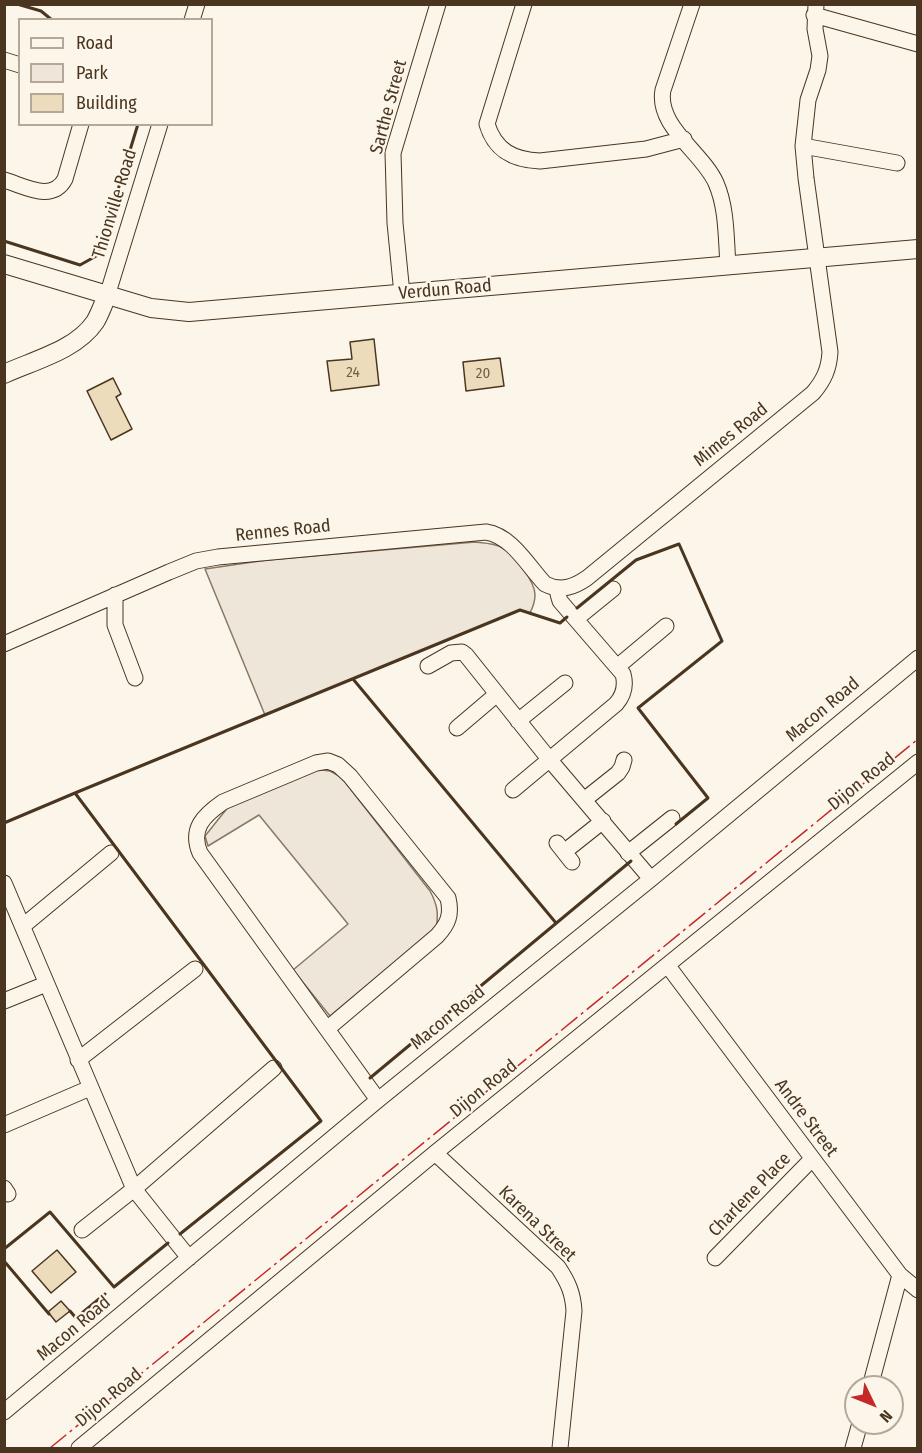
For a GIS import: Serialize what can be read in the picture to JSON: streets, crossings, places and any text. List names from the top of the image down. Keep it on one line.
{"streets":{"street":["Sarthe Street","Thionville Road","Verdun Road","Mimes Road","Rennes Road","Macon Road","Dijon Road","Andre Street","Charlene Place","Karena Street"]},"crossings":[["Sarthe Street","Verdun Road"],["Thionville Road","Verdun Road"],["Verdun Road","Mimes Road"],["Mimes Road","Rennes Road"],["Dijon Road","Andre Street"],["Dijon Road","Karena Street"],["Andre Street","Charlene Place"]],"house_numbers":["24","20"],"legend":["Road","Park","Building"],"north":"bottom right"}
